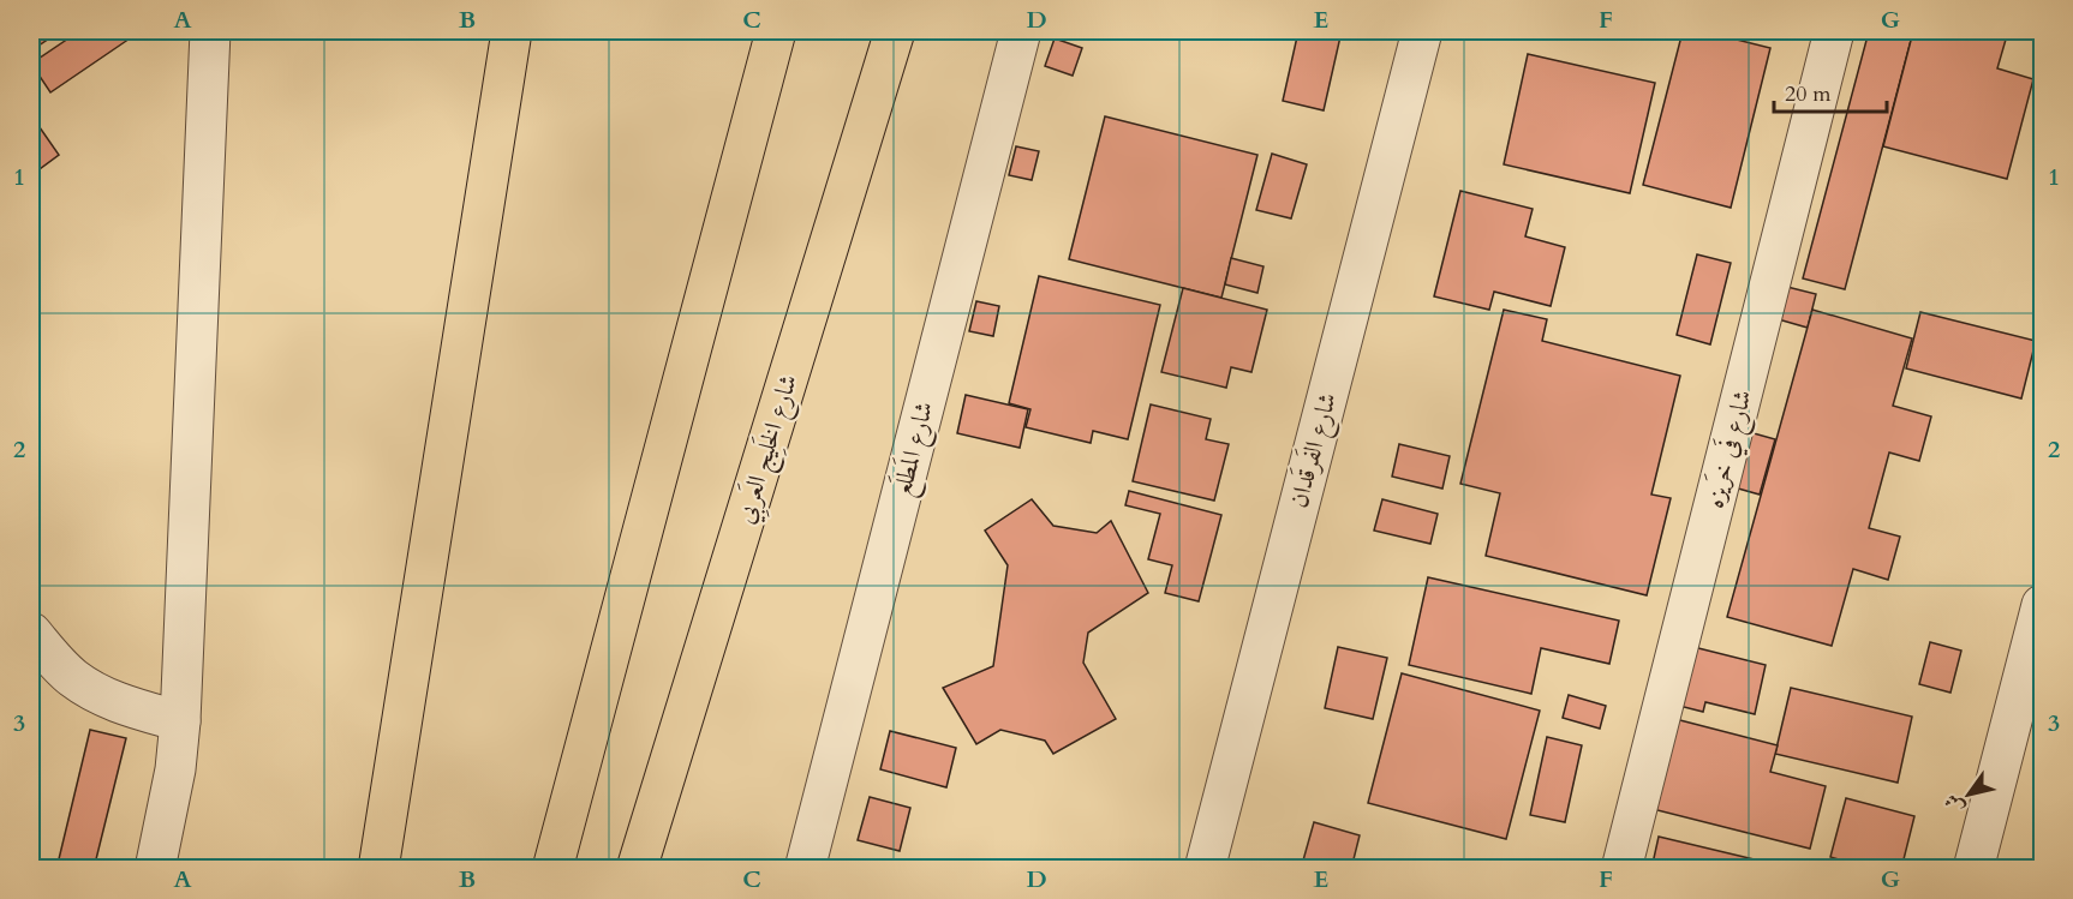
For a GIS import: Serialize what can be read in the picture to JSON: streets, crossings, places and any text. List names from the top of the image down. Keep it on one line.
{"streets":{"highway":["شارع الخَلِيج العَربِي"],"street":["شارع المَطلَع","شارع فَي خرَيزه","شارع الفَرقَدان"]},"scale_bar":"20 m","north":"bottom left","grid":{"columns":["A","B","C","D","E","F","G"],"rows":["1","2","3"]}}
